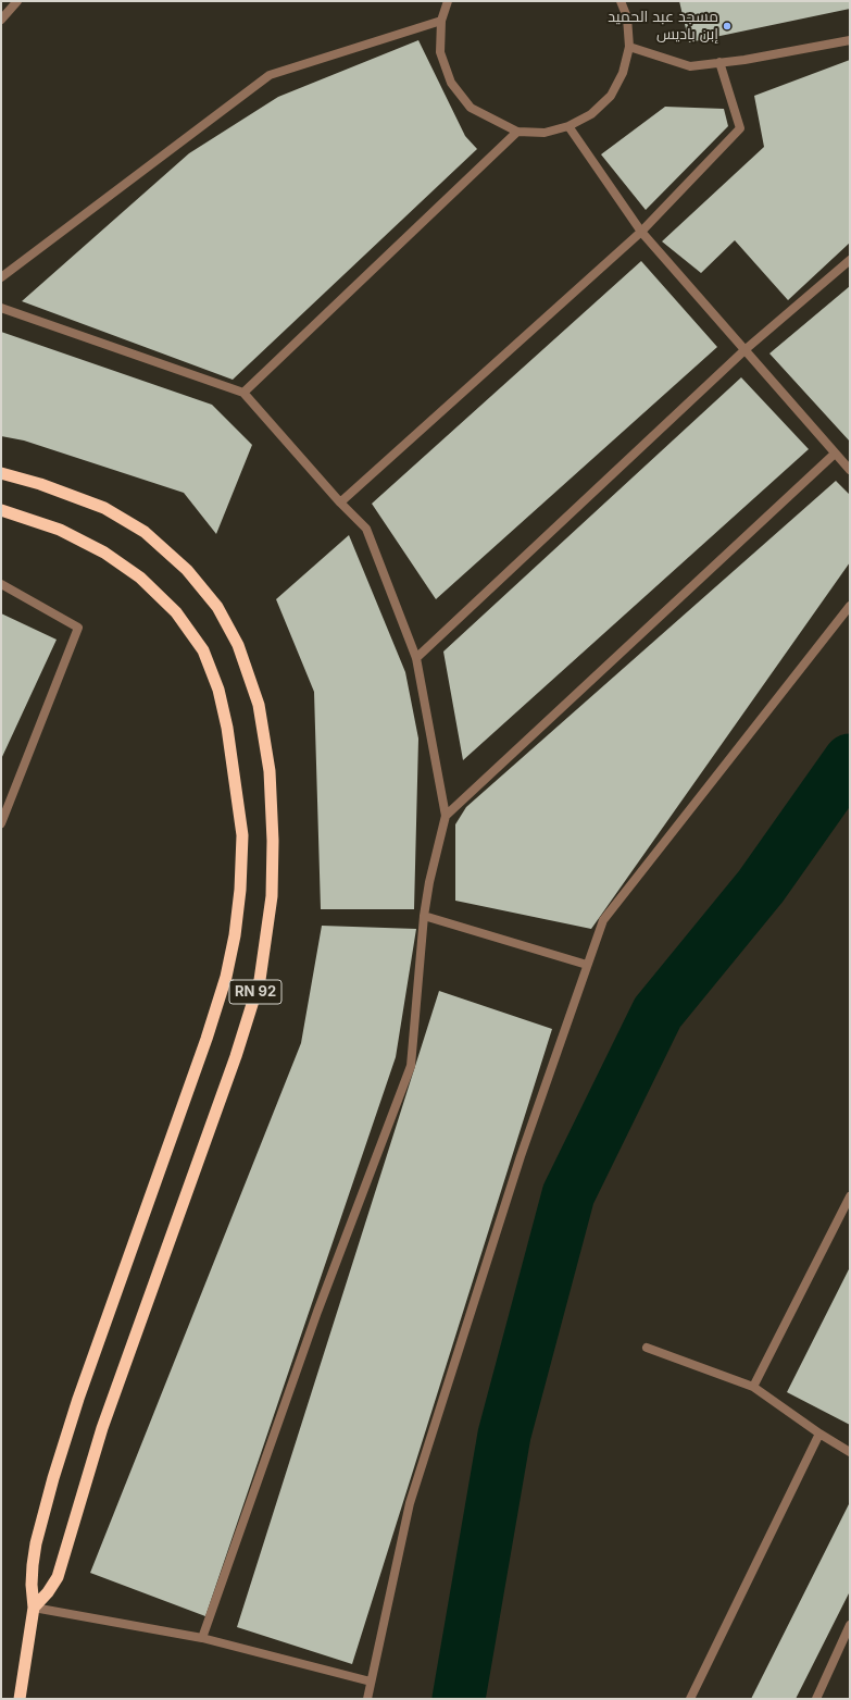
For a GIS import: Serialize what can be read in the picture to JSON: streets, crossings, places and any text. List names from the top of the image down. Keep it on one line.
{"streets":{"highway":["RN 92"]},"places":["مسجد عبد الحميد إبن باديس"]}
